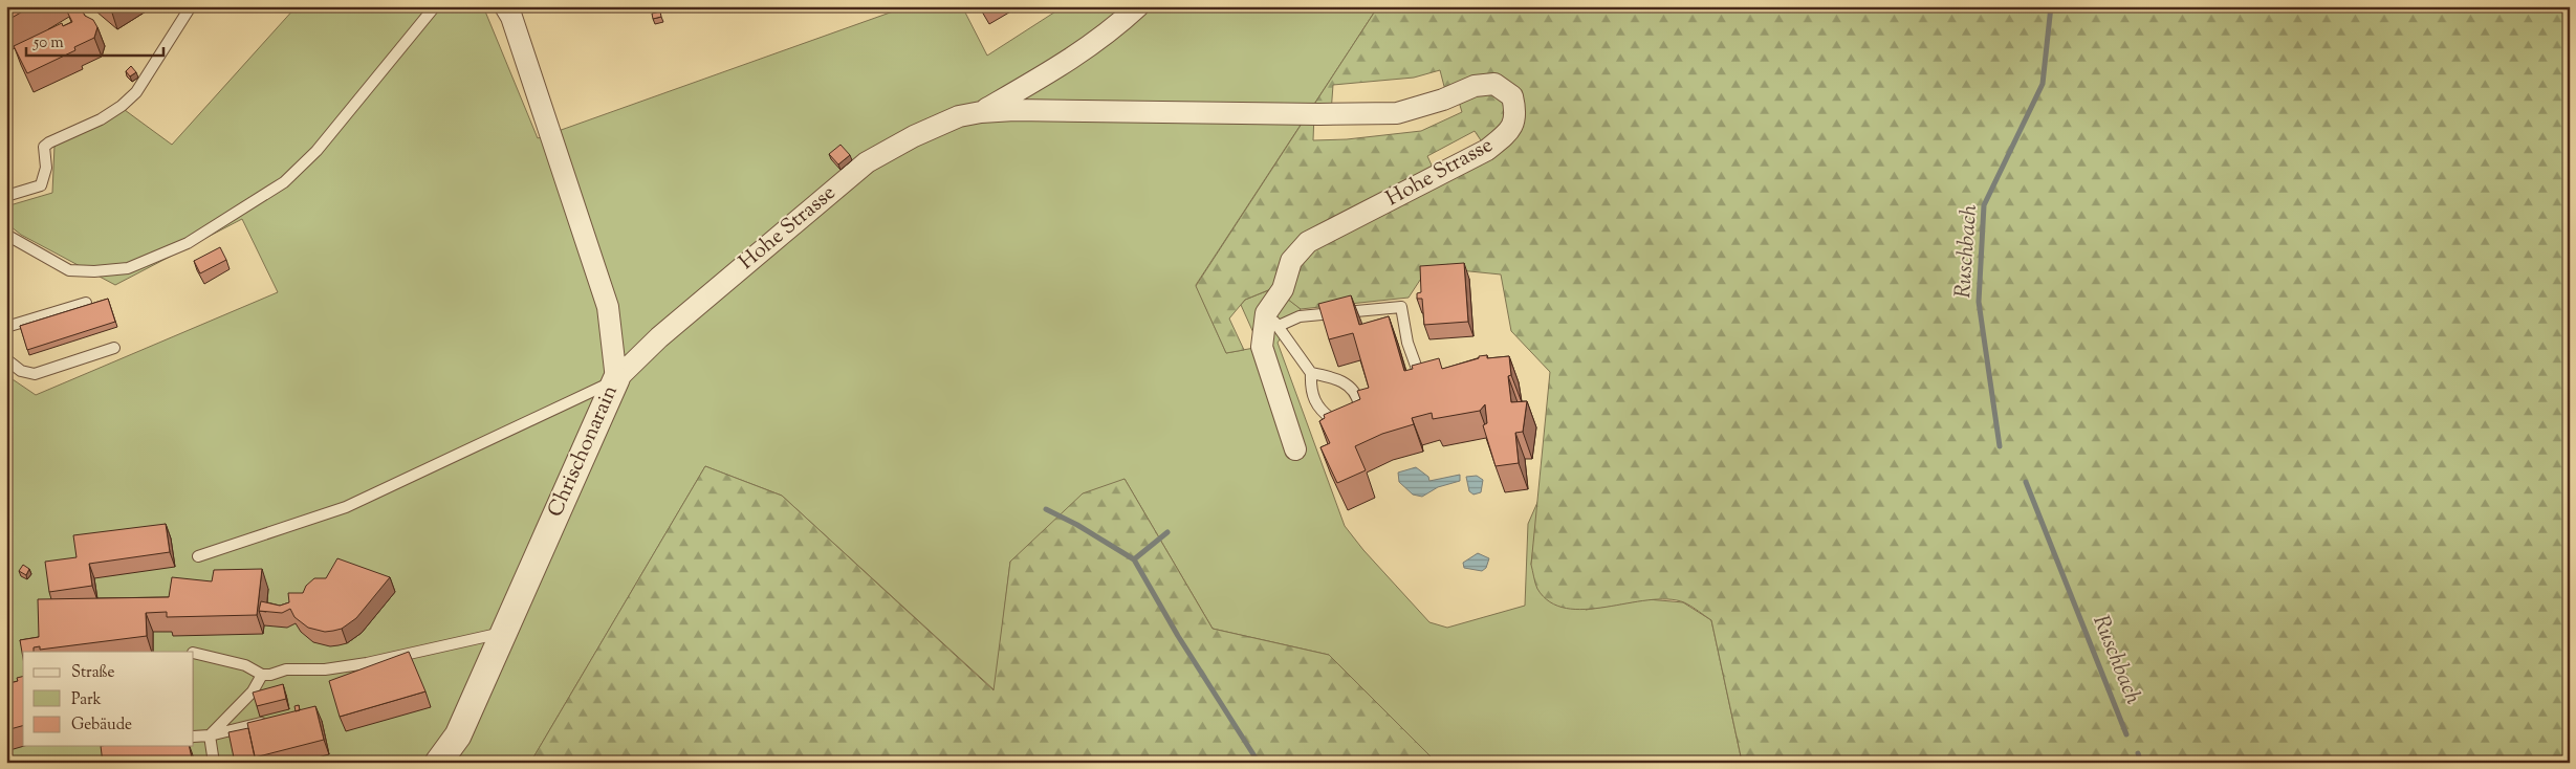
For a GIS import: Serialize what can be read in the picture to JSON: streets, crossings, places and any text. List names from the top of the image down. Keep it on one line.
{"streets":{"street":["Hohe Strasse","Chrischonarain"]},"crossings":[["Hohe Strasse","Chrischonarain"]],"water":["Ruschbach"],"legend":["Straße","Park","Gebäude"],"scale_bar":"50 m"}
